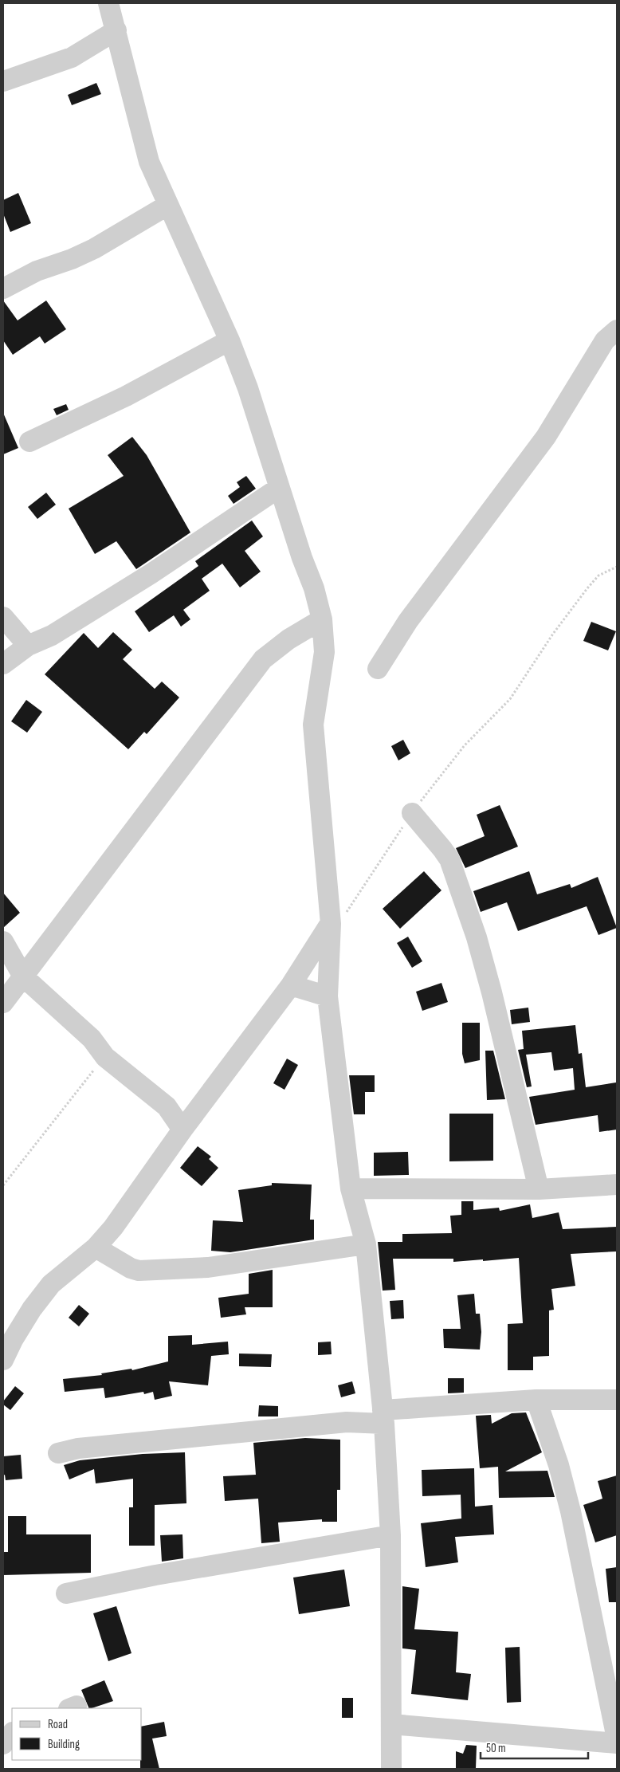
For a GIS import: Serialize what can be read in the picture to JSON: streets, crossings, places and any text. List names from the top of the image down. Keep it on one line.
{"legend":["Road","Building"],"scale_bar":"50 m"}
